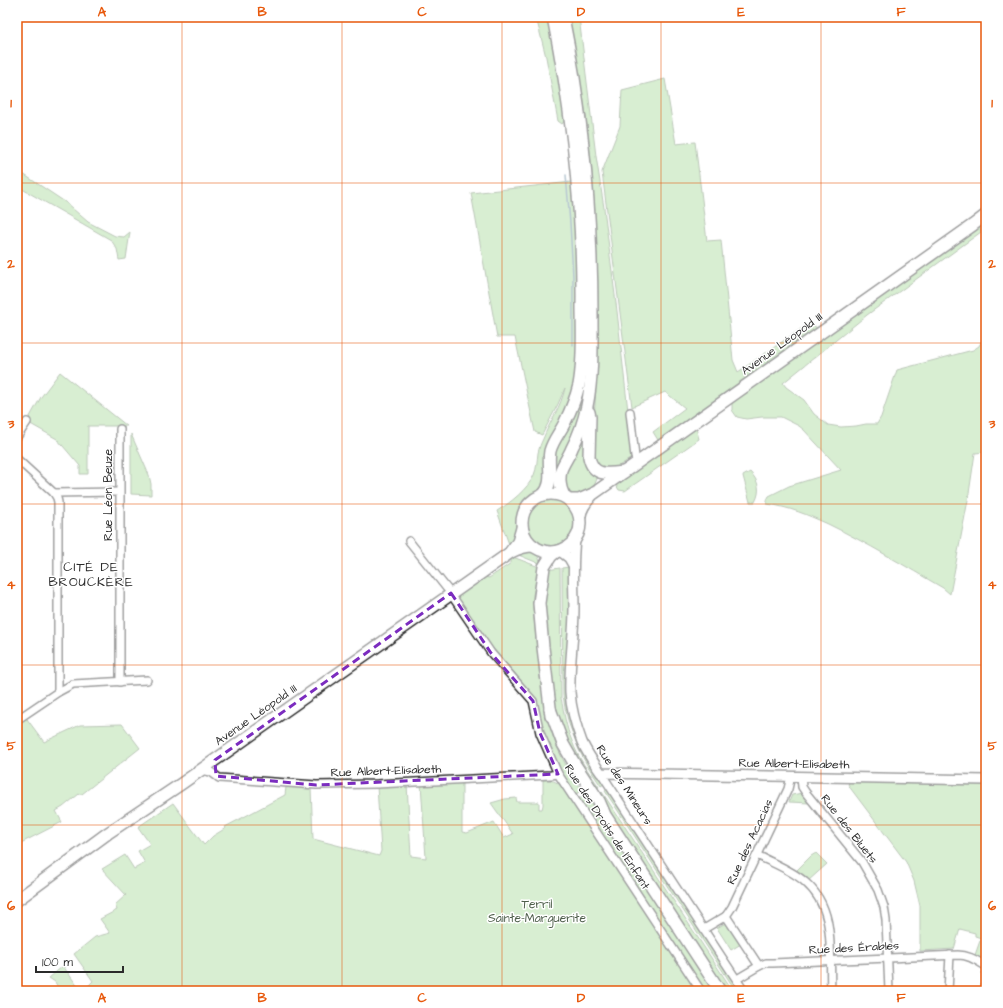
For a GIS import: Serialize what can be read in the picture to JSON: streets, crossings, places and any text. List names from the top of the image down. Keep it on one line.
{"streets":{"main road":["Avenue Léopold III"],"street":["Rue Léon Beuze","Rue Albert-Elisabeth","Rue des Mineurs","Rue des Droits de l'Enfant","Rue des Bluets","Rue des Acacias","Rue des Érables"]},"crossings":[["Avenue Léopold III","Rue Albert-Elisabeth"],["Avenue Léopold III","Rue des Mineurs"],["Avenue Léopold III","Rue des Droits de l'Enfant"],["Rue Albert-Elisabeth","Rue des Mineurs"],["Rue Albert-Elisabeth","Rue des Droits de l'Enfant"],["Rue Albert-Elisabeth","Rue des Bluets"],["Rue Albert-Elisabeth","Rue des Acacias"],["Rue des Mineurs","Rue des Érables"],["Rue des Bluets","Rue des Érables"]],"districts":["CITÉ DE BROUCKÈRE"],"parks":["Terril Sainte-Marguerite"],"scale_bar":"100 m","grid":{"columns":["A","B","C","D","E","F"],"rows":["1","2","3","4","5","6"]}}
